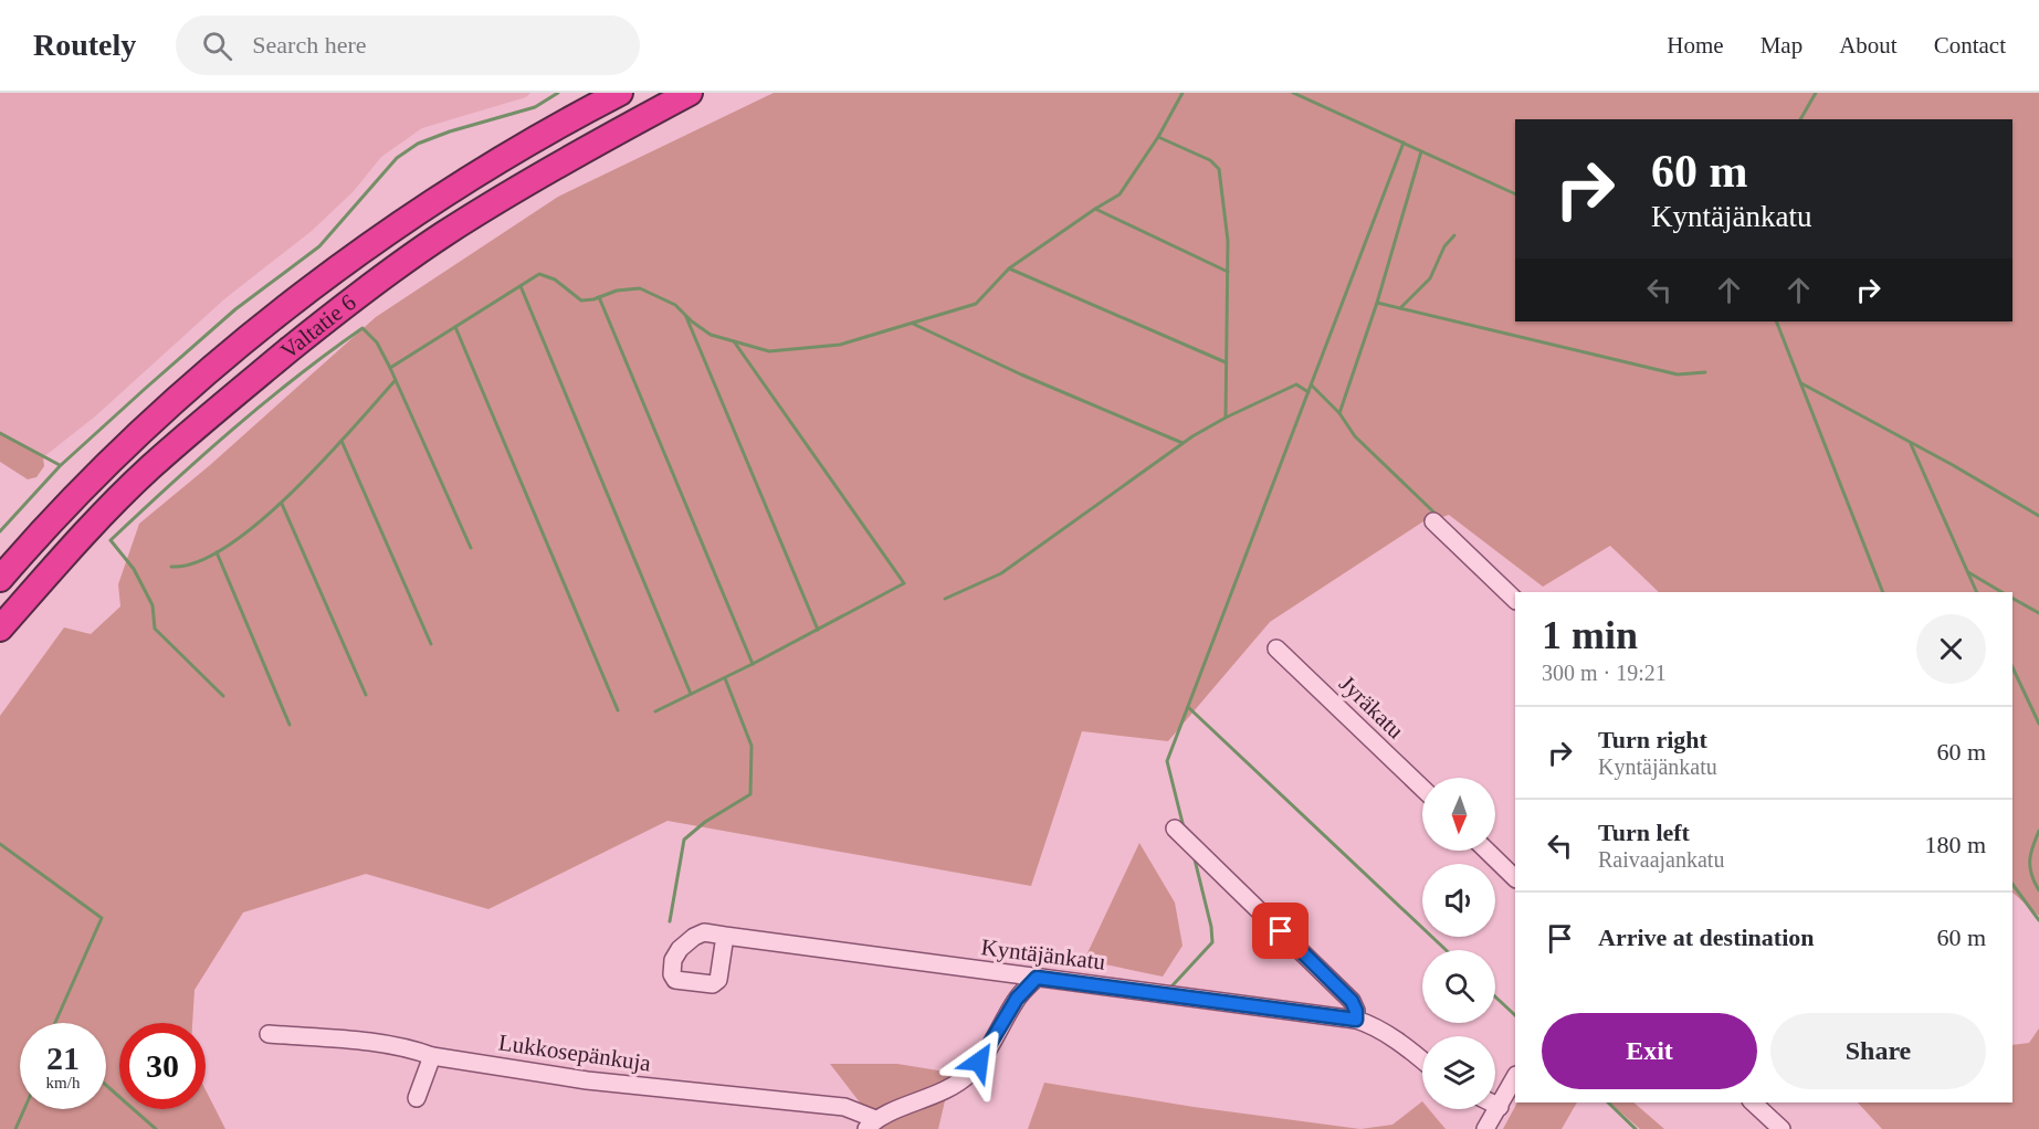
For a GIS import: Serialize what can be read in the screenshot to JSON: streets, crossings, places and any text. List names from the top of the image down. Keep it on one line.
{"streets":{"highway":["Valtatie 6"],"street":["Jyräkatu","Kyntäjänkatu","Lukkosepänkuja"]},"north":"bottom","page":{"header":"Routely","search":"Search here","nav":["Home","Map","About","Contact"],"turn":["60 m","Kyntäjänkatu"],"heading":["1 min","300 m · 19:21"],"list":[{"name":"Turn right","note":"Kyntäjänkatu","value":"60 m"},{"name":"Turn left","note":"Raivaajankatu","value":"180 m"},{"name":"Arrive at destination","value":"60 m"}],"buttons":["Exit","Share"],"speed":"21 km/h","limit":"30"}}
